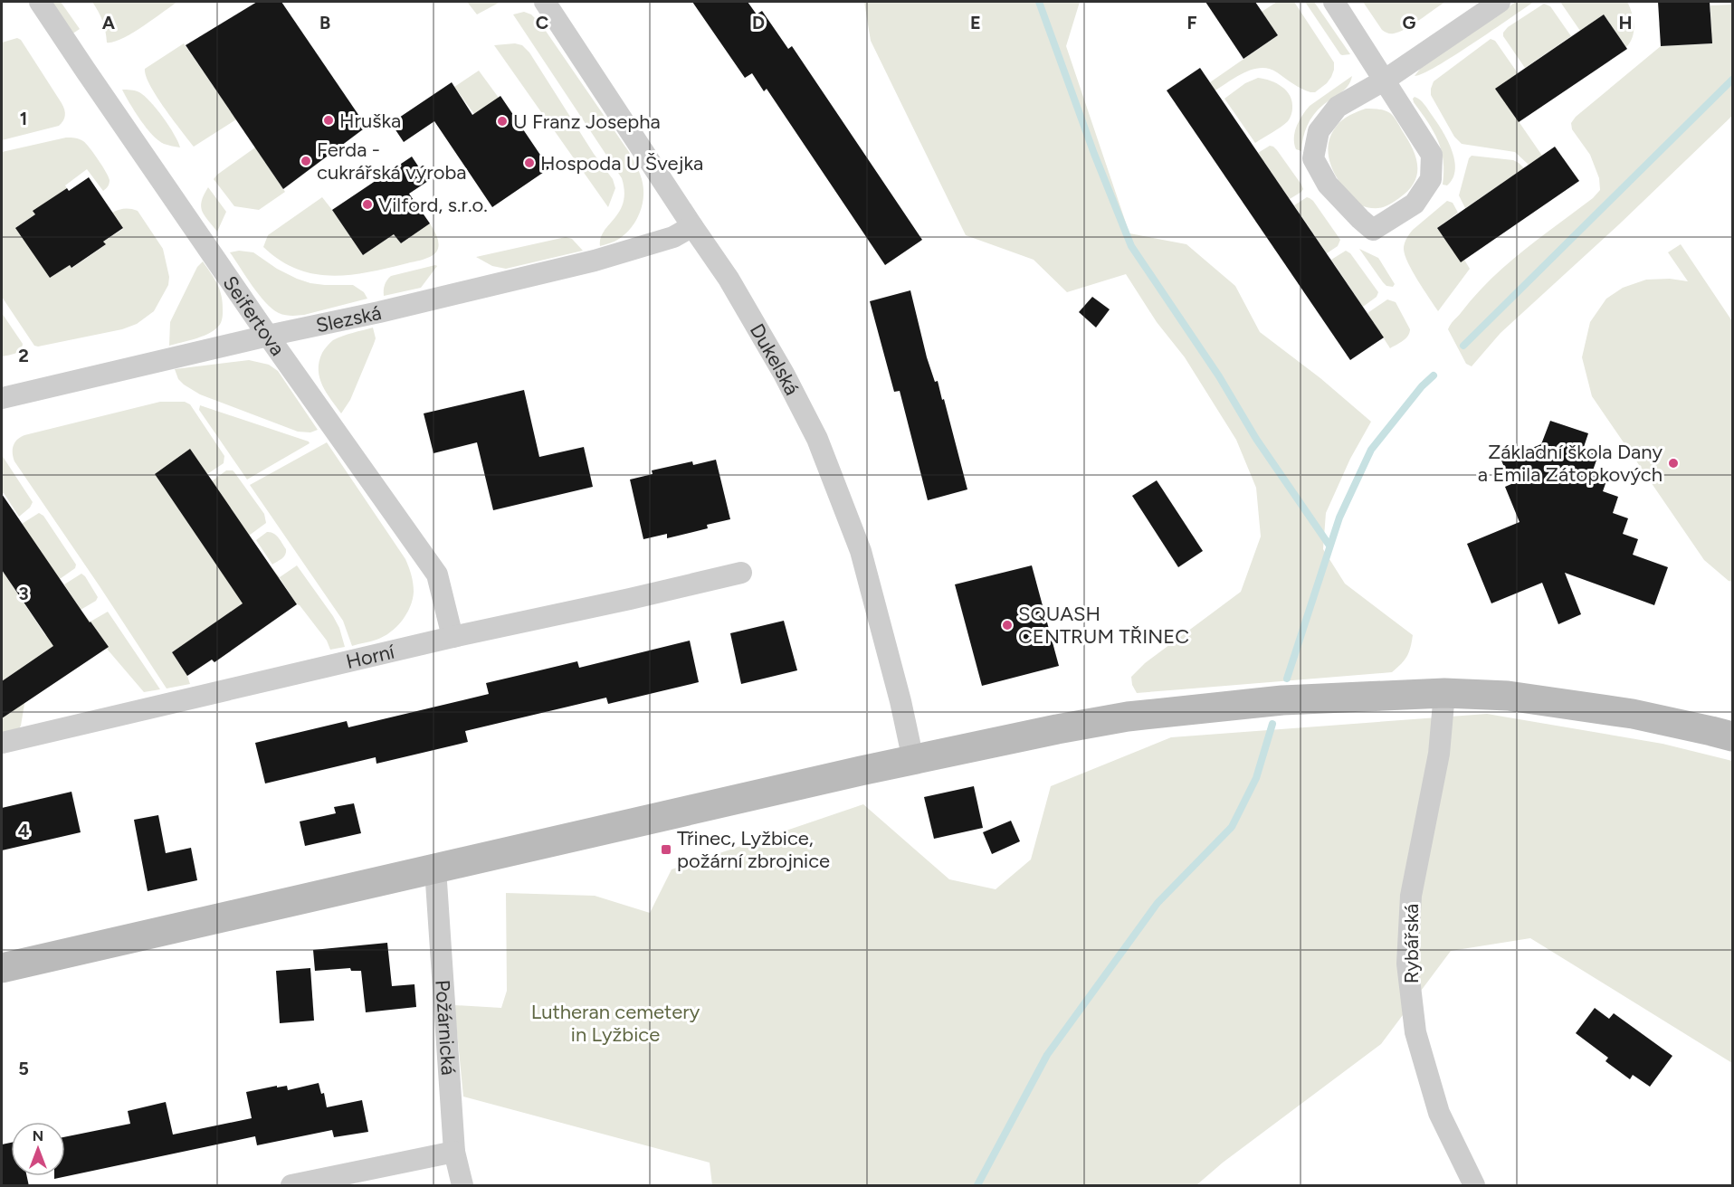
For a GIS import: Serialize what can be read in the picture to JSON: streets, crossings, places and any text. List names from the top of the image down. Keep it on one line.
{"streets":{"street":["Seifertova","Slezská","Dukelská","Horní","Rybářská","Požárnická"]},"crossings":[["Seifertova","Slezská"],["Seifertova","Horní"],["Slezská","Dukelská"]],"parks":["Lutheran cemetery in Lyžbice"],"places":{"other":["Hruška","U Franz Josepha","Ferda - cukrářská výroba","Hospoda U Švejka","Vilford, s.r.o.","Základní škola Dany a Emila Zátopkových","SQUASH CENTRUM TŘINEC"],"transit":["Třinec, Lyžbice, požární zbrojnice"]},"north":"top","grid":{"columns":["A","B","C","D","E","F","G","H"],"rows":["1","2","3","4","5"]}}
